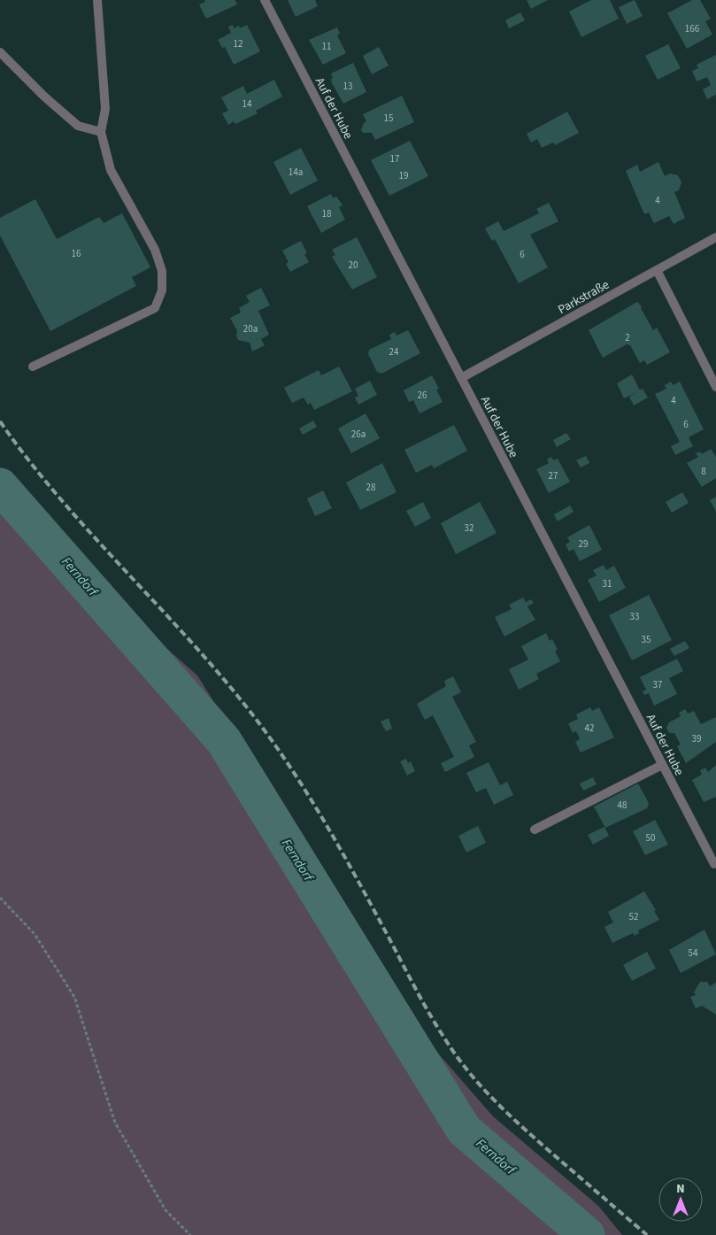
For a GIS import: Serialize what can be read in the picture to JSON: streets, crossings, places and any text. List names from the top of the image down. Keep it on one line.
{"streets":{"street":["Auf der Hube","Parkstraße"]},"crossings":[["Auf der Hube","Parkstraße"]],"water":["Ferndorf"],"house_numbers":["166","12","11","13","14","15","17","14a","19","4","18","16","6","20","20a","2","24","26","4","6","26a","8","27","28","32","29","31","33","35","37","42","39","48","50","52","54"],"north":"top"}
